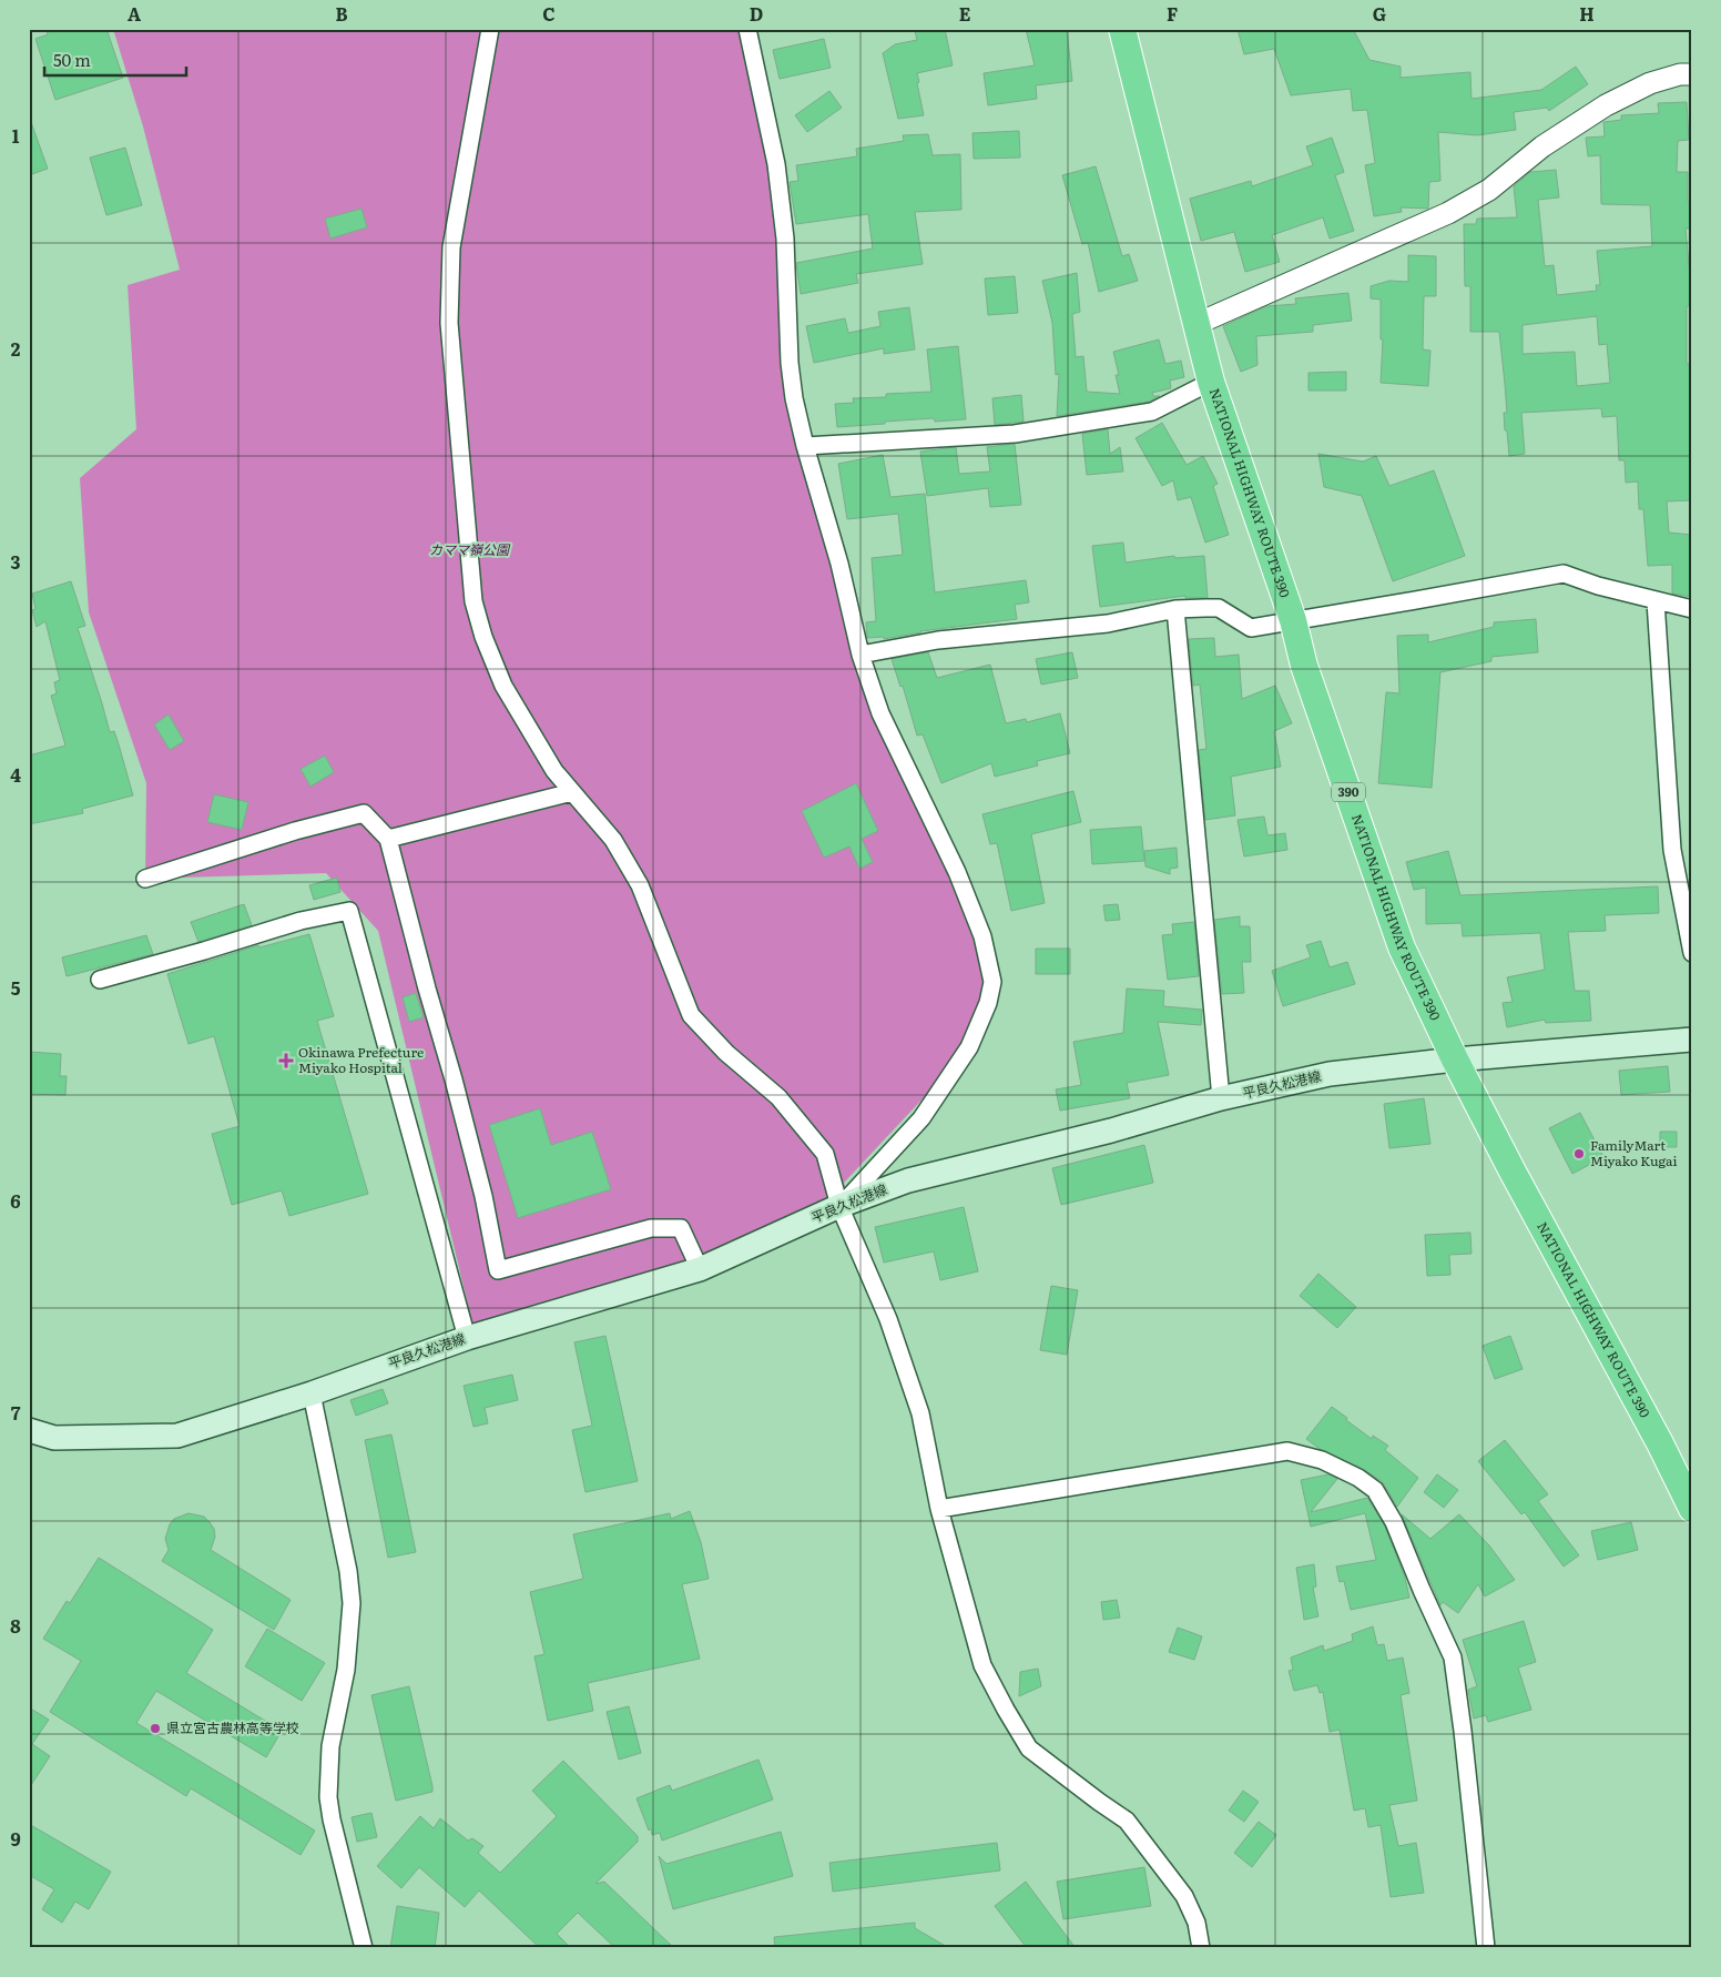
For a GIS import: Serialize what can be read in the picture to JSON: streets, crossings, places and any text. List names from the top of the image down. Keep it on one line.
{"streets":{"highway":["NATIONAL HIGHWAY ROUTE 390","390"],"main road":["平良久松港線"]},"crossings":[["NATIONAL HIGHWAY ROUTE 390","平良久松港線"]],"parks":["カママ嶺公園"],"places":{"health":["Okinawa Prefecture Miyako Hospital"],"other":["FamilyMart Miyako Kugai","県立宮古農林高等学校"]},"scale_bar":"50 m","grid":{"columns":["A","B","C","D","E","F","G","H"],"rows":["1","2","3","4","5","6","7","8","9"]}}
